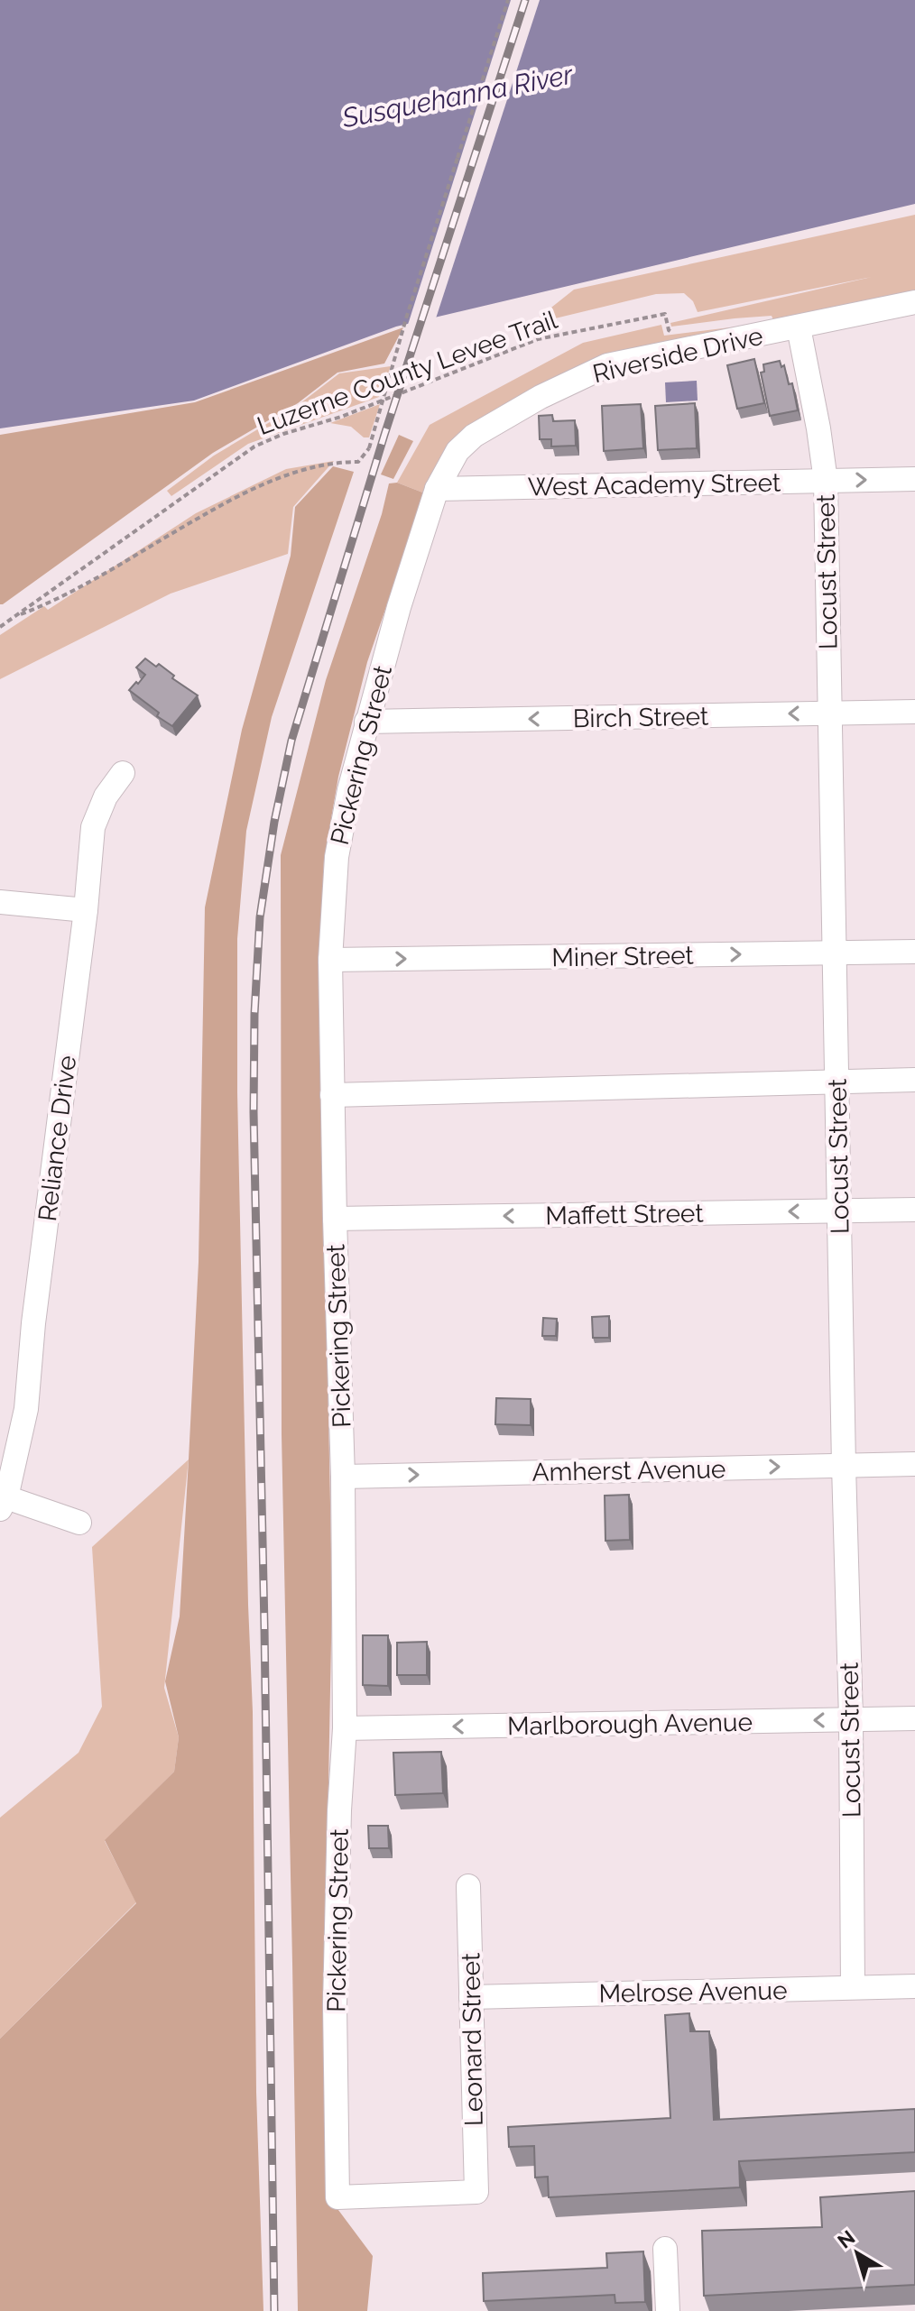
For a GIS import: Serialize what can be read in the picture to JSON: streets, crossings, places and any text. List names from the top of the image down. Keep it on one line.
{"streets":{"street":["Riverside Drive","West Academy Street","Locust Street","Birch Street","Pickering Street","Miner Street","Reliance Drive","Maffett Street","Amherst Avenue","Marlborough Avenue","Melrose Avenue","Leonard Street"],"path":["Luzerne County Levee Trail"]},"crossings":[["Riverside Drive","West Academy Street"],["Riverside Drive","Locust Street"],["Riverside Drive","Pickering Street"],["West Academy Street","Locust Street"],["West Academy Street","Pickering Street"],["Locust Street","Birch Street"],["Locust Street","Miner Street"],["Locust Street","Maffett Street"],["Locust Street","Amherst Avenue"],["Locust Street","Marlborough Avenue"],["Locust Street","Melrose Avenue"],["Birch Street","Pickering Street"],["Pickering Street","Miner Street"],["Pickering Street","Maffett Street"],["Pickering Street","Amherst Avenue"],["Pickering Street","Marlborough Avenue"],["Pickering Street","Leonard Street"],["Melrose Avenue","Leonard Street"]],"one_way":["Birch Street","Amherst Avenue","Marlborough Avenue"],"water":["Susquehanna River"],"north":"top left"}
